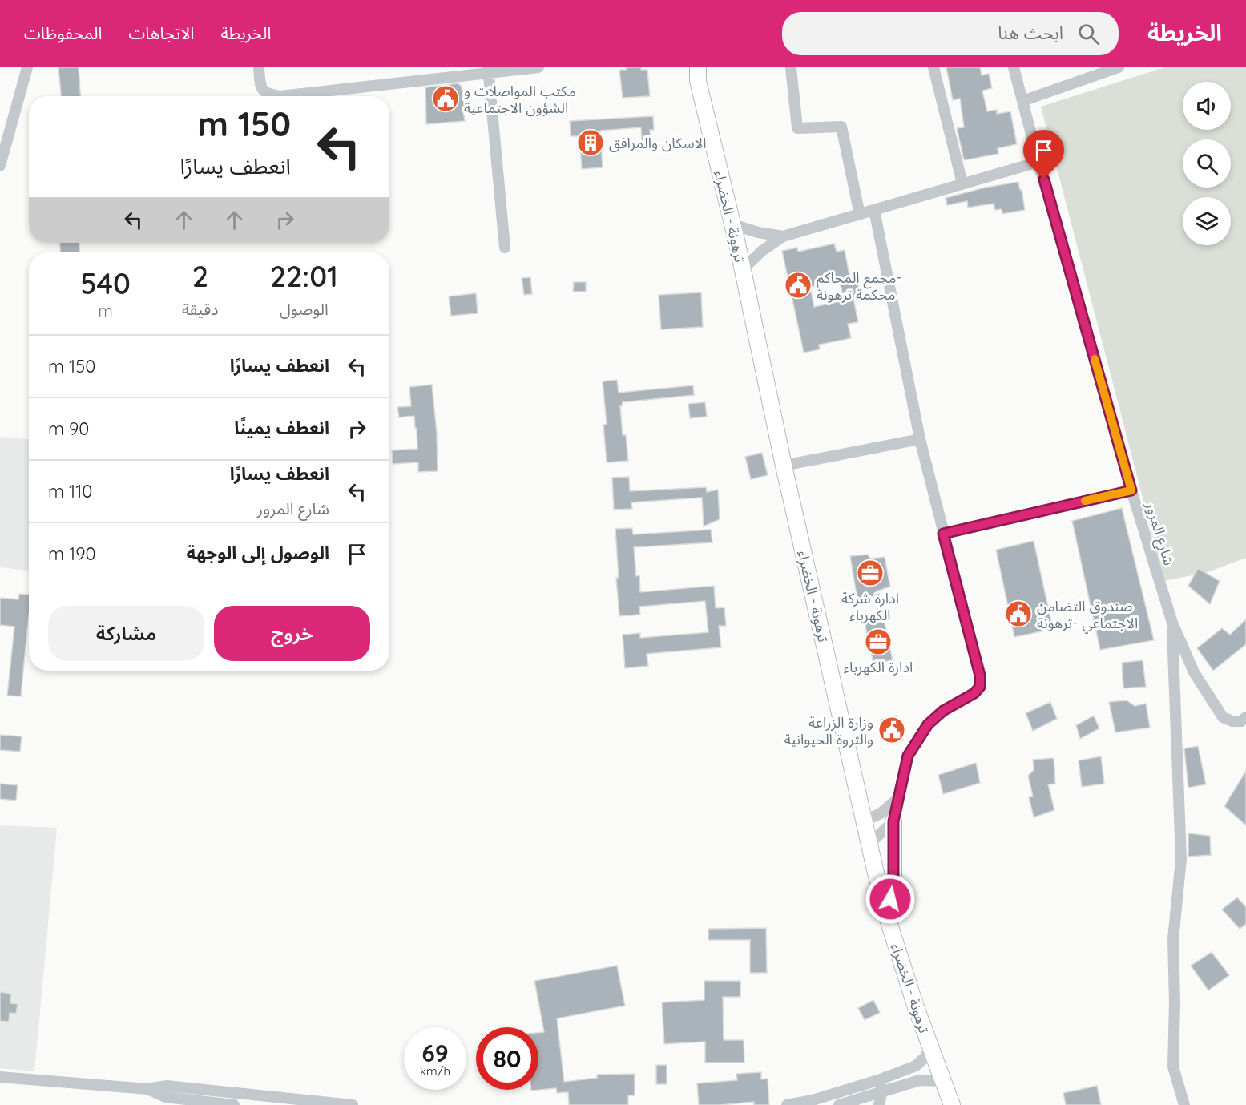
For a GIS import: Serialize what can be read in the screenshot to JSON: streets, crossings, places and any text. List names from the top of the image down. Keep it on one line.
{"streets":{"highway":["ترهونة - الخضراء"],"street":["شارع المرور"]},"places":{"public building":["مكتب المواصلات و الشؤون الاجتماعية","مجمع المحاكم- محكمة ترهونة","صندوق التضامن الاجتماعي -ترهونة","وزارة الزراعة والثروة الحيوانية"],"building":["الاسكان والمرافق"],"office":["ادارة شركة الكهرباء","ادارة الكهرباء"]},"page":{"header":"الخريطة","search":"ابحث هنا","nav":["الخريطة","الاتجاهات","المحفوظات"],"turn":["150 m","انعطف يسارًا"],"eta":["22:01","الوصول","2","دقيقة","540","m"],"list":[{"name":"انعطف يسارًا","value":"150 m"},{"name":"انعطف يمينًا","value":"90 m"},{"name":"انعطف يسارًا","note":"شارع المرور","value":"110 m"},{"name":"الوصول إلى الوجهة","value":"190 m"}],"buttons":["خروج","مشاركة"],"speed":"69 km/h","limit":"80"}}
